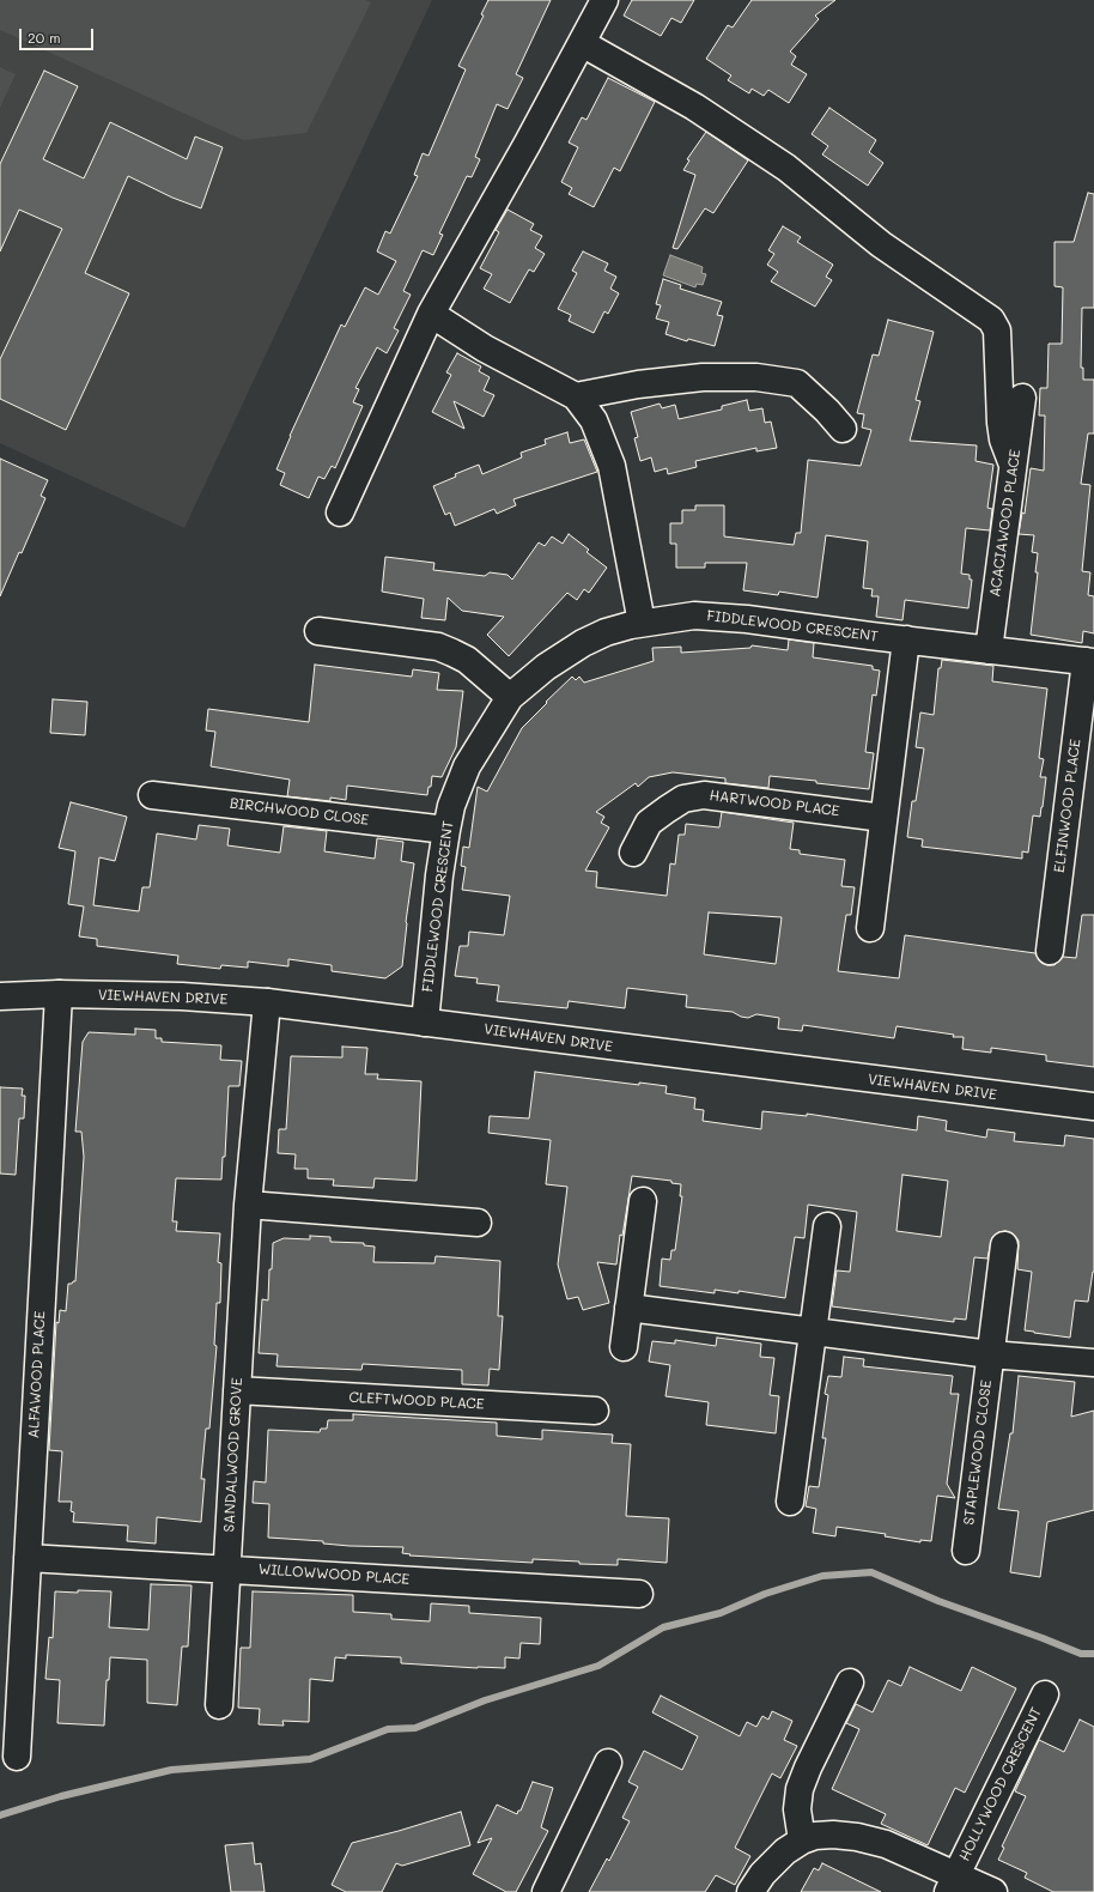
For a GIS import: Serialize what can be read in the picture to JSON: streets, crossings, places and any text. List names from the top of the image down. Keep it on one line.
{"streets":{"street":["ACACIAWOOD PLACE","FIDDLEWOOD CRESCENT","HARTWOOD PLACE","ELFINWOOD PLACE","BIRCHWOOD CLOSE","VIEWHAVEN DRIVE","ALFAWOOD PLACE","CLEFTWOOD PLACE","STAPLEWOOD CLOSE","SANDALWOOD GROVE","WILLOWWOOD PLACE","HOLLYWOOD CRESCENT"]},"crossings":[["ACACIAWOOD PLACE","FIDDLEWOOD CRESCENT"],["FIDDLEWOOD CRESCENT","ELFINWOOD PLACE"],["FIDDLEWOOD CRESCENT","BIRCHWOOD CLOSE"],["FIDDLEWOOD CRESCENT","VIEWHAVEN DRIVE"],["VIEWHAVEN DRIVE","ALFAWOOD PLACE"],["VIEWHAVEN DRIVE","SANDALWOOD GROVE"],["ALFAWOOD PLACE","WILLOWWOOD PLACE"],["CLEFTWOOD PLACE","SANDALWOOD GROVE"],["SANDALWOOD GROVE","WILLOWWOOD PLACE"]],"scale_bar":"20 m"}
